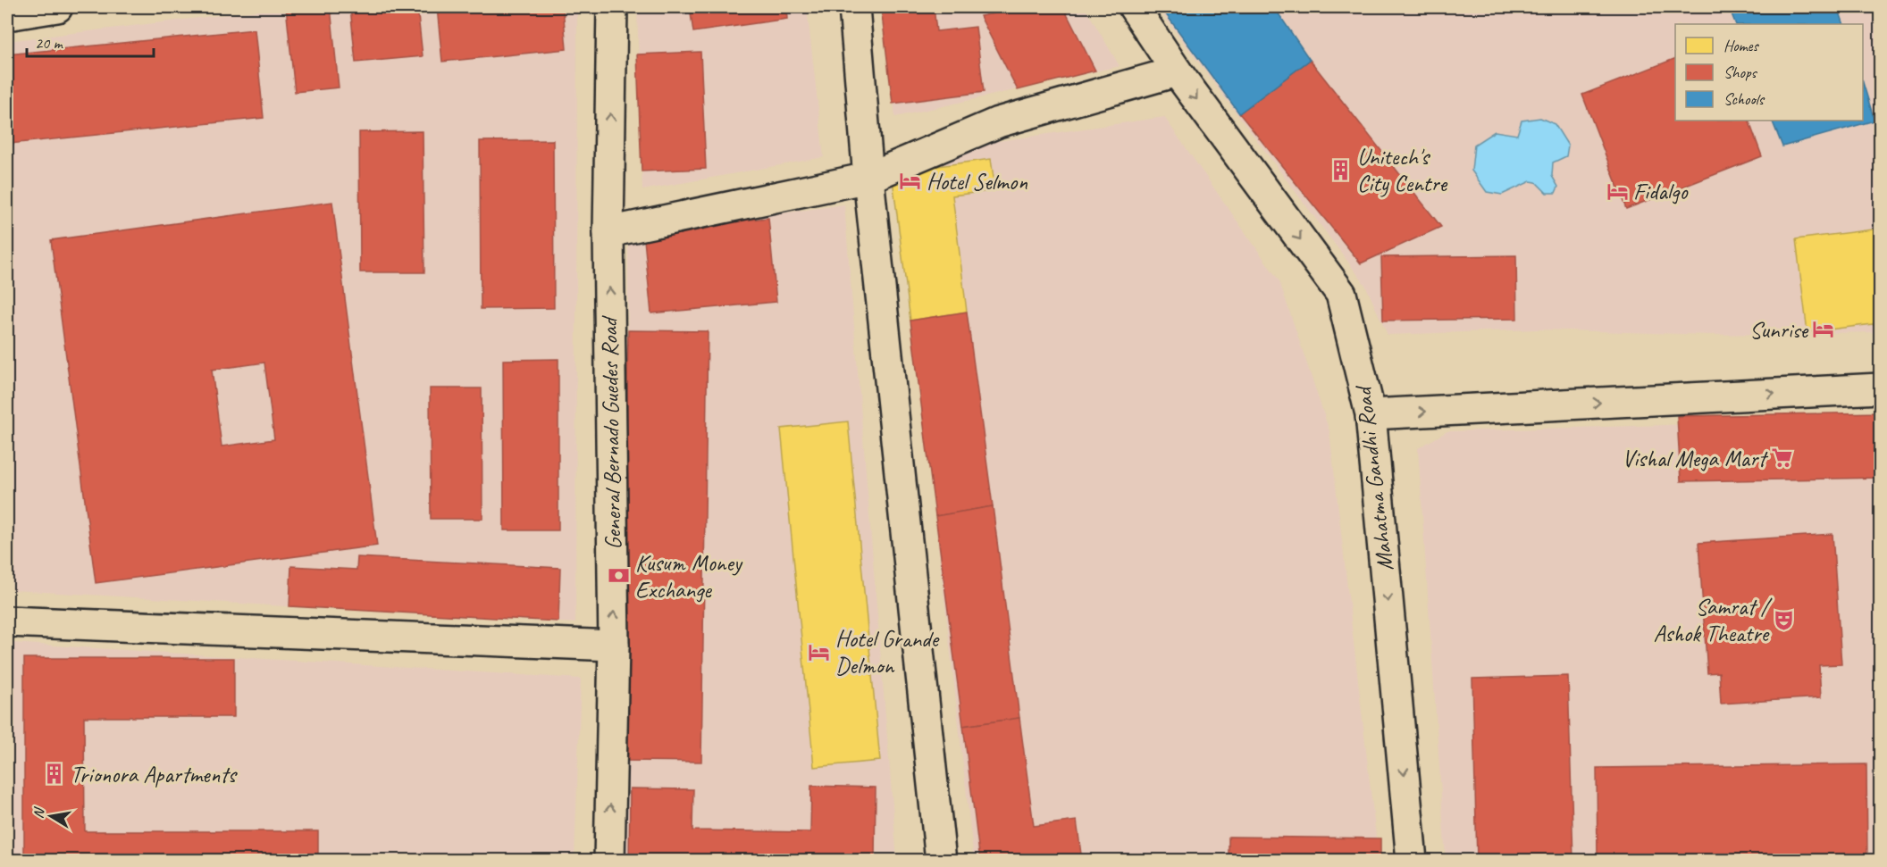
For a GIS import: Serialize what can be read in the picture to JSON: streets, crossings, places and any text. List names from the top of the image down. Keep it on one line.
{"streets":{"street":["General Bernado Guedes Road","Mahatma Gandhi Road"]},"one_way":["General Bernado Guedes Road","Mahatma Gandhi Road"],"places":{"building":["Unitech's City Centre","Trionora Apartments"],"hotel":["Hotel Selmon","Fidalgo","Sunrise","Hotel Grande Delmon"],"supermarket":["Vishal Mega Mart"],"bank":["Kusum Money Exchange"],"theatre":["Samrat / Ashok Theatre"]},"legend":["Homes","Shops","Schools"],"scale_bar":"20 m","north":"left"}
